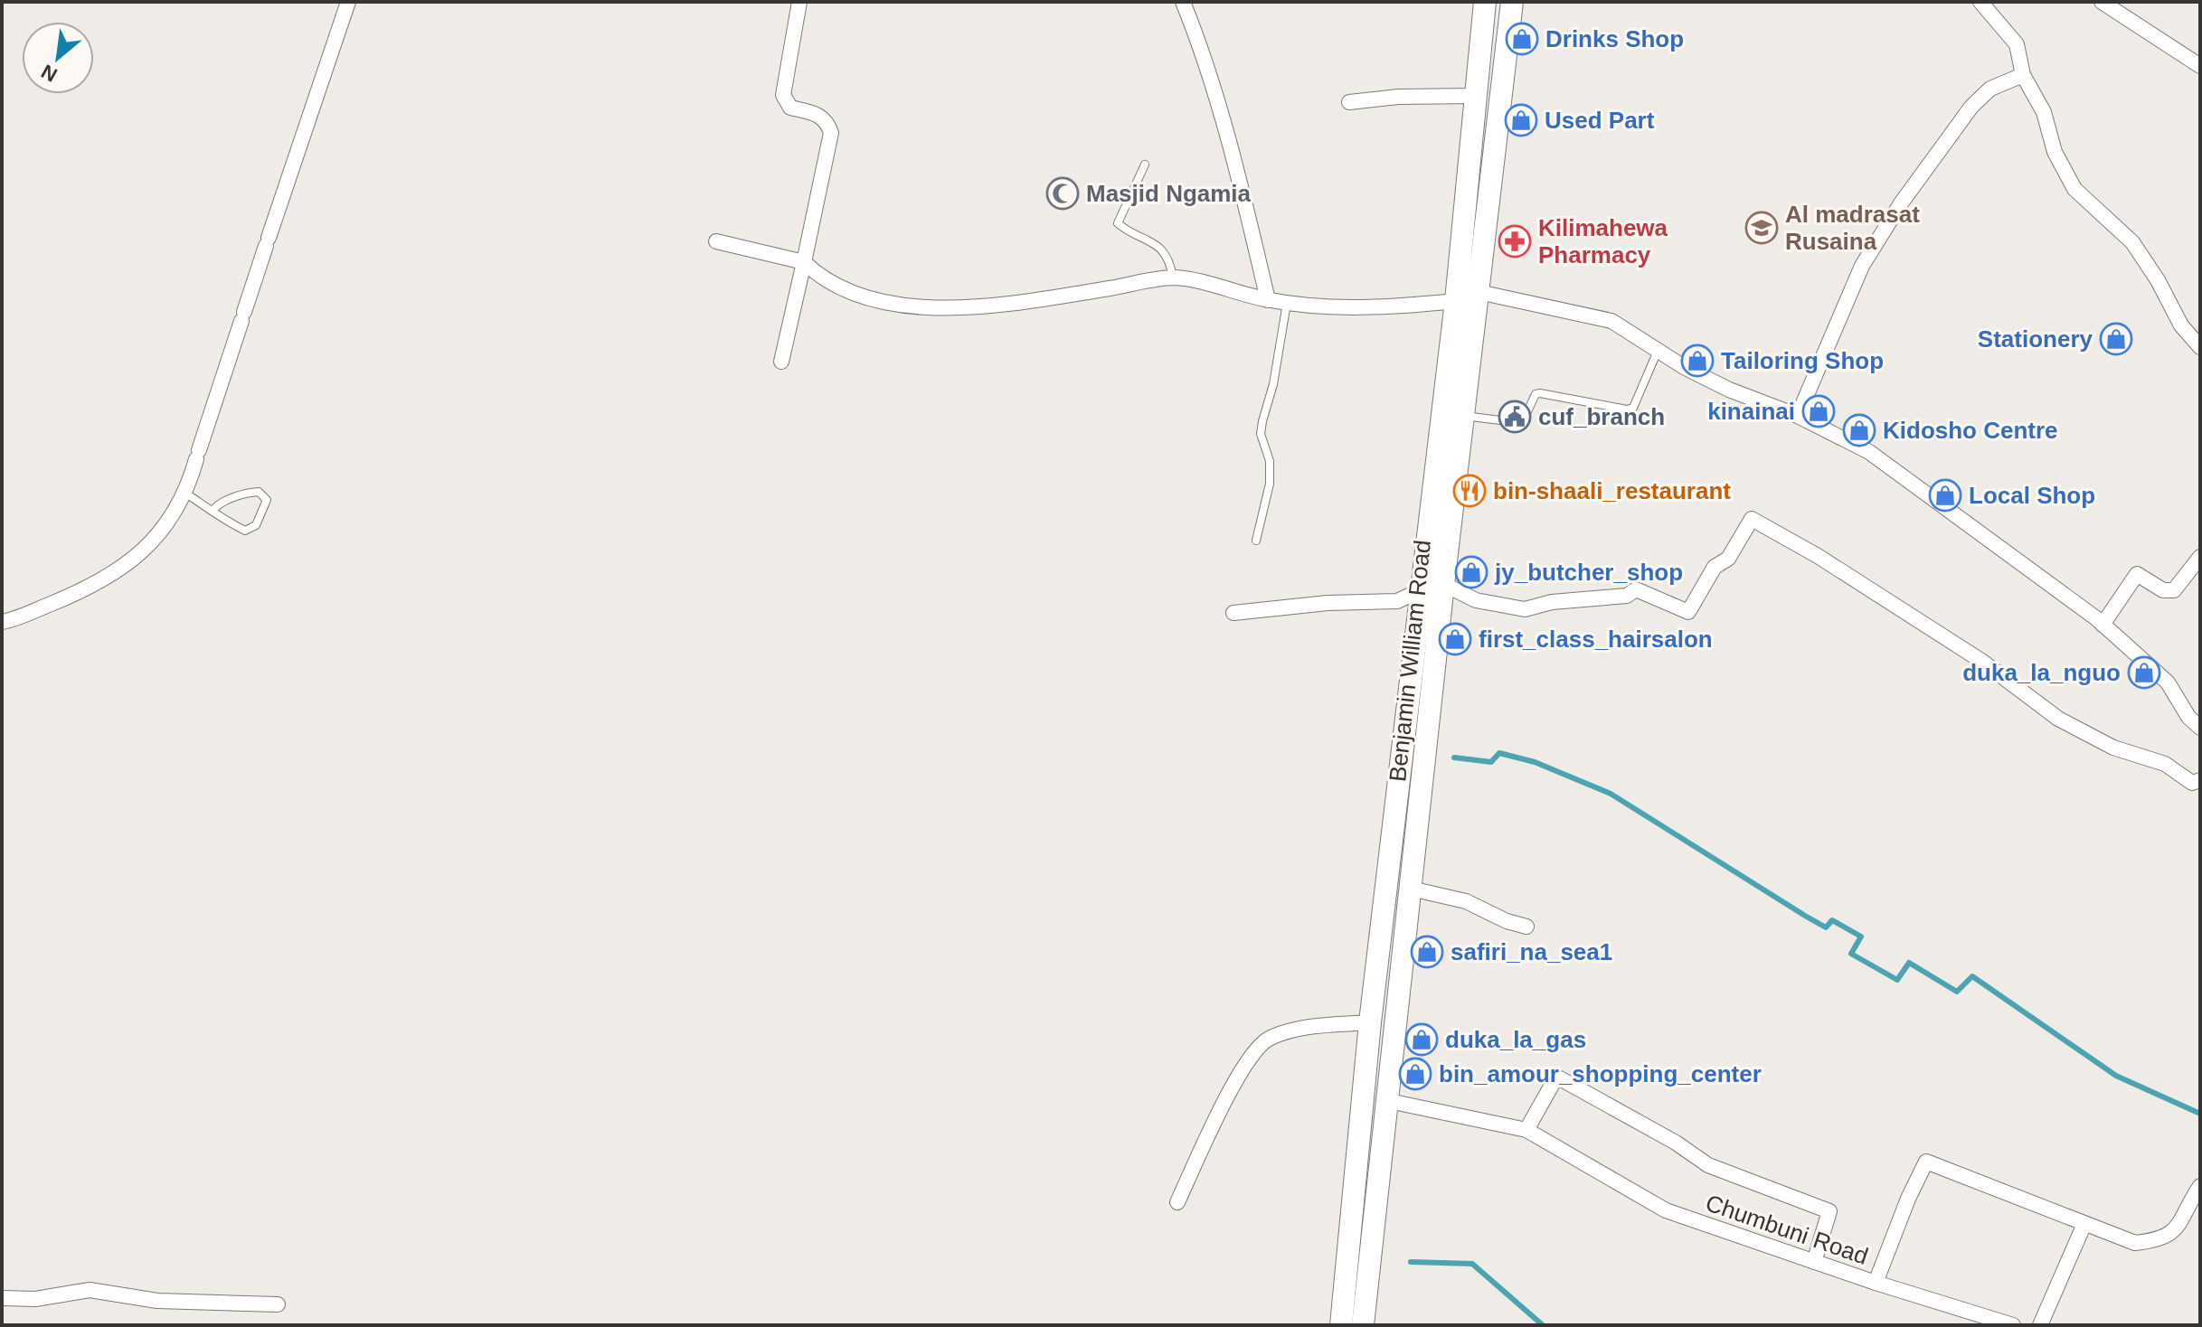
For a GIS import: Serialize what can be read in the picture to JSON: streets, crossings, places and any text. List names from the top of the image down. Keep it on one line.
{"streets":{"main road":["Benjamin William Road"],"street":["Chumbuni Road"]},"crossings":[["Benjamin William Road","Chumbuni Road"]],"places":{"shop":["Drinks Shop","Used Part","Stationery","Tailoring Shop","kinainai","Kidosho Centre","Local Shop","jy_butcher_shop","first_class_hairsalon","duka_la_nguo","safiri_na_sea1","duka_la_gas","bin_amour_shopping_center"],"mosque":["Masjid Ngamia"],"school or university":["Al madrasat Rusaina"],"pharmacy":["Kilimahewa Pharmacy"],"public building":["cuf_branch"],"restaurant":["bin-shaali_restaurant"]},"north":"bottom left"}
